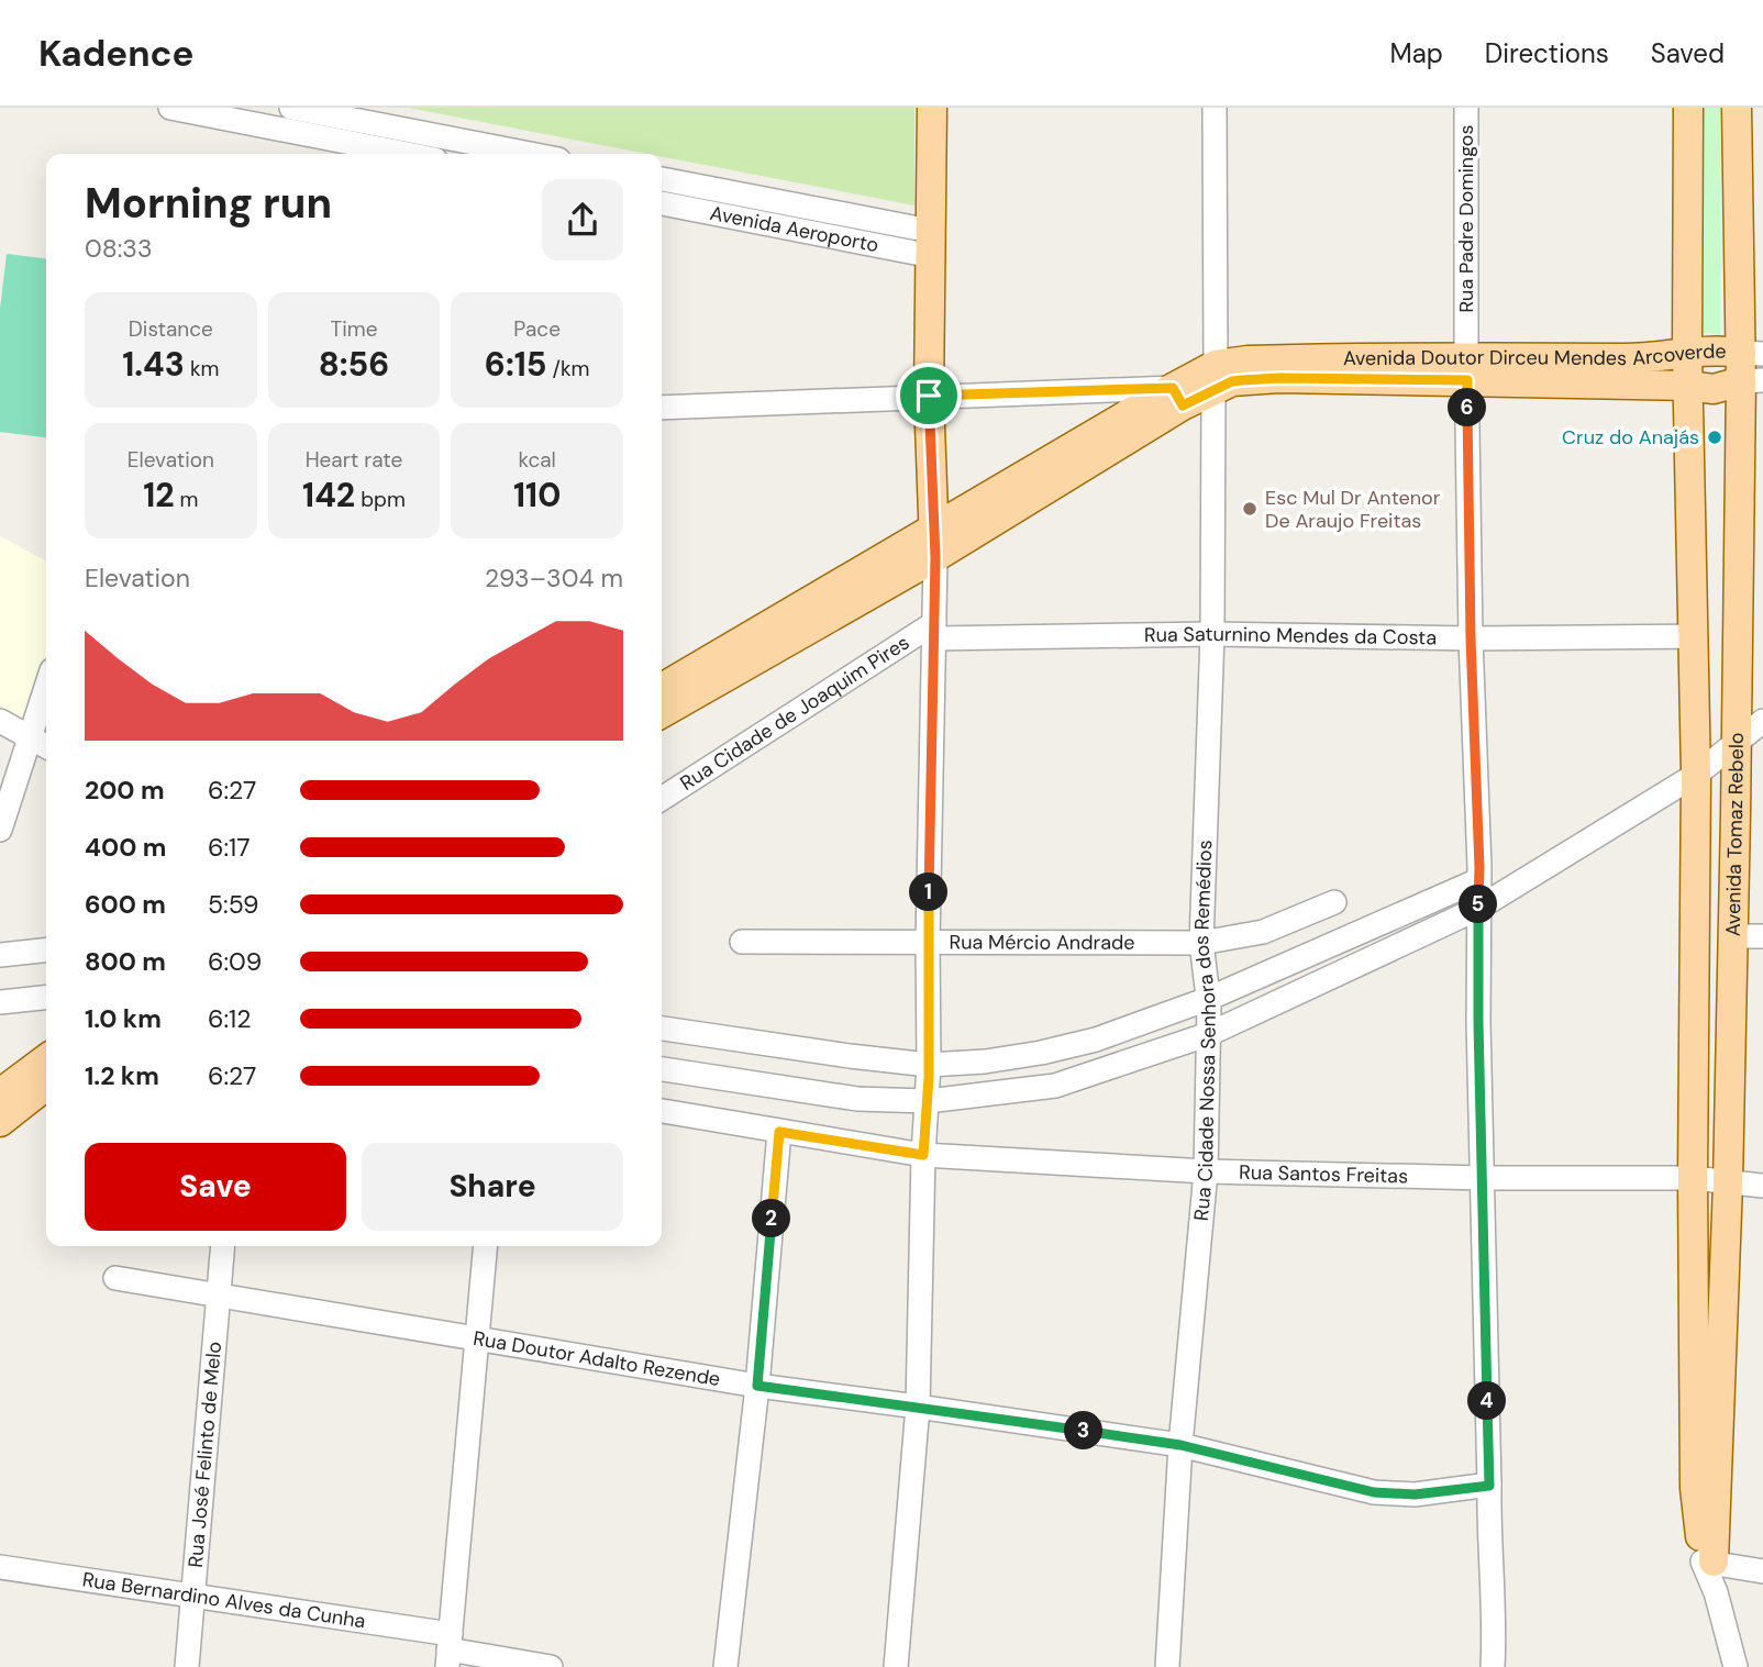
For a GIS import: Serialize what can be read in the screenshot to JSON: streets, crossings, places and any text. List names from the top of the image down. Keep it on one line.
{"streets":{"main road":["Avenida Doutor Dirceu Mendes Arcoverde","Avenida Tomaz Rebelo"],"street":["Rua Padre Domingos","Avenida Aeroporto","Rua Saturnino Mendes da Costa","Rua Cidade de Joaquim Pires","Rua Mércio Andrade","Rua Cidade Nossa Senhora dos Remédios","Rua Santos Freitas","Rua Doutor Adalto Rezende","Rua José Felinto de Melo","Rua Bernardino Alves da Cunha"]},"crossings":[["Rua Padre Domingos","Avenida Doutor Dirceu Mendes Arcoverde"],["Rua Padre Domingos","Rua Saturnino Mendes da Costa"],["Rua Padre Domingos","Rua Santos Freitas"],["Rua Padre Domingos","Rua Doutor Adalto Rezende"],["Avenida Doutor Dirceu Mendes Arcoverde","Avenida Tomaz Rebelo"],["Avenida Doutor Dirceu Mendes Arcoverde","Rua Cidade Nossa Senhora dos Remédios"],["Rua Saturnino Mendes da Costa","Rua Cidade de Joaquim Pires"],["Rua Saturnino Mendes da Costa","Avenida Tomaz Rebelo"],["Rua Saturnino Mendes da Costa","Rua Cidade Nossa Senhora dos Remédios"],["Avenida Tomaz Rebelo","Rua Santos Freitas"],["Rua Mércio Andrade","Rua Cidade Nossa Senhora dos Remédios"],["Rua Cidade Nossa Senhora dos Remédios","Rua Santos Freitas"],["Rua Cidade Nossa Senhora dos Remédios","Rua Doutor Adalto Rezende"],["Rua Doutor Adalto Rezende","Rua José Felinto de Melo"],["Rua José Felinto de Melo","Rua Bernardino Alves da Cunha"]],"places":["Cruz do Anajás","Esc Mul Dr Antenor De Araujo Freitas"],"page":{"header":"Kadence","nav":["Map","Directions","Saved"],"heading":["Morning run","08:33"],"stats":[["Distance","1.43 km"],["Time","8:56"],["Pace","6:15 /km"],["Elevation","12 m"],["Heart rate","142 bpm"],["kcal","110"]],"pins":["6","1","5","2","4","3"],"chart":["Elevation","293–304 m"],"list":[{"name":"200 m","note":"6:27"},{"name":"400 m","note":"6:17"},{"name":"600 m","note":"5:59"},{"name":"800 m","note":"6:09"},{"name":"1.0 km","note":"6:12"},{"name":"1.2 km","note":"6:27"}],"buttons":["Save","Share"]}}
